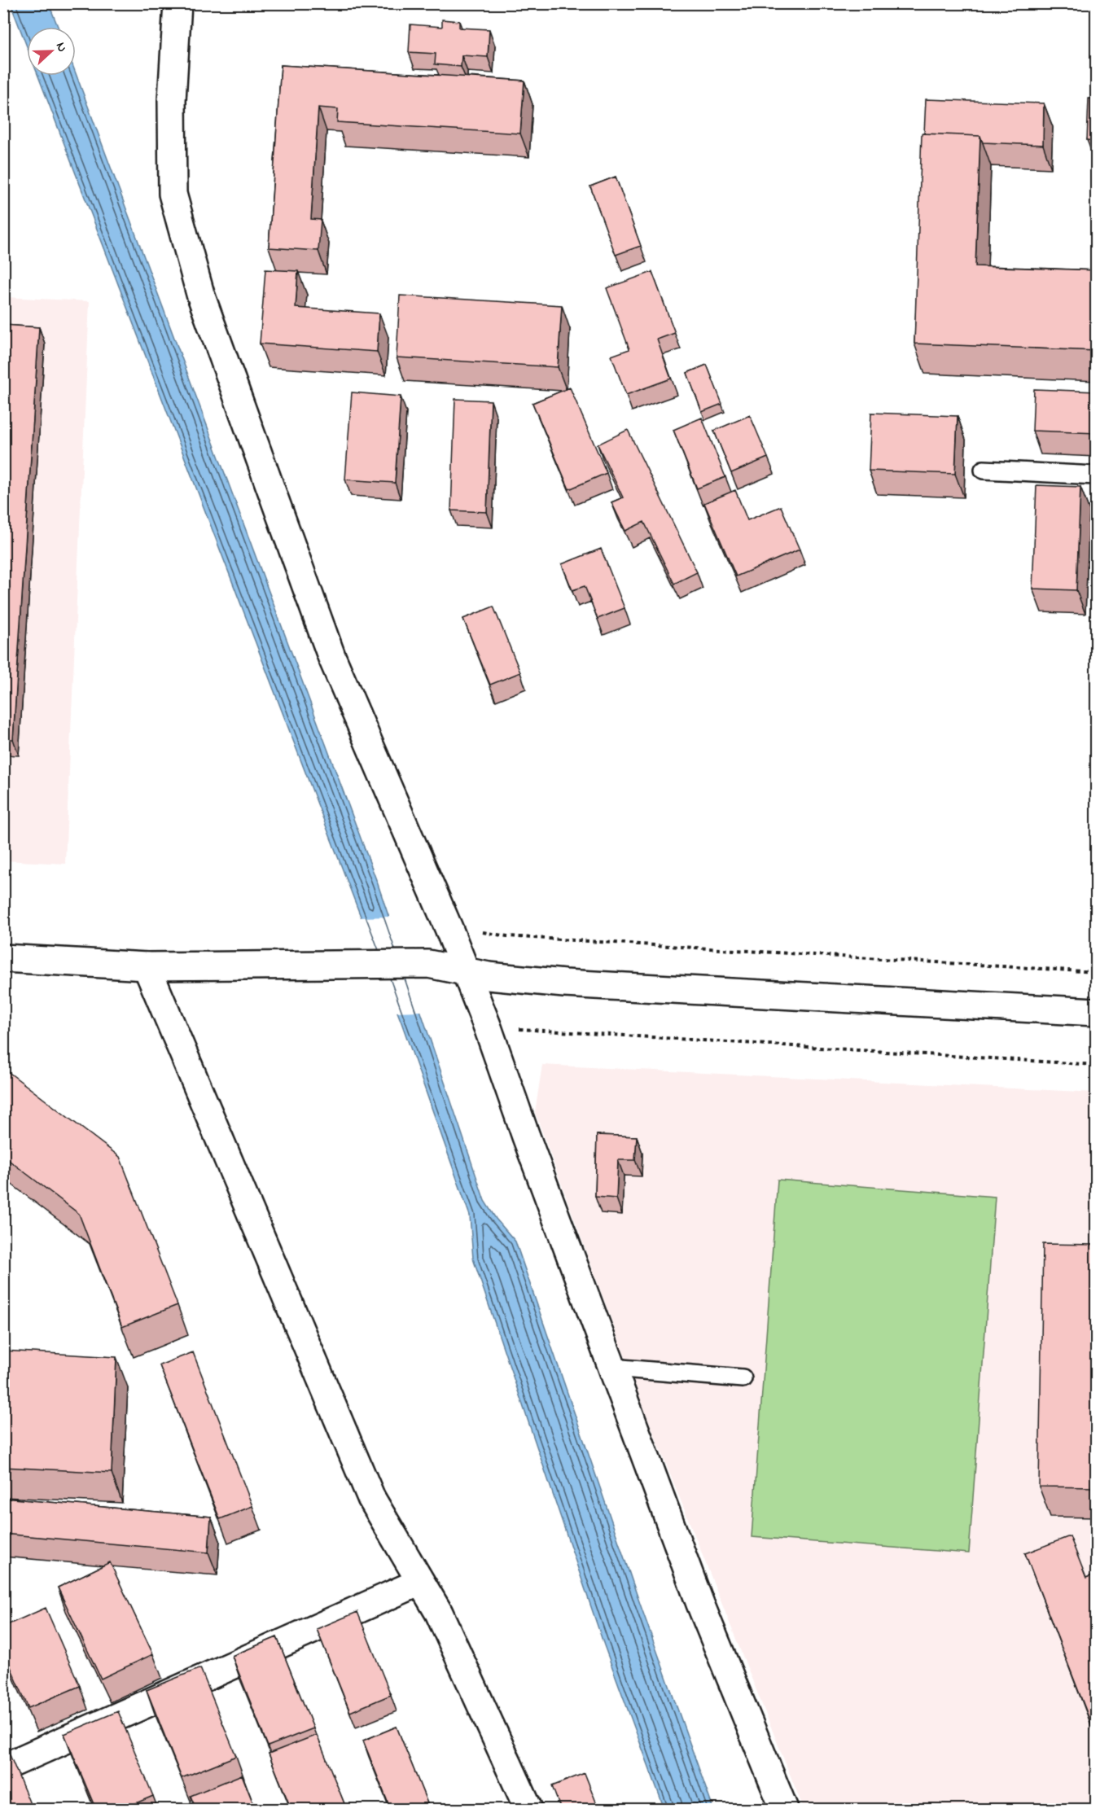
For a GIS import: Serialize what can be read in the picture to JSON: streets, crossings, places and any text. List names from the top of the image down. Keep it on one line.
{"north":"right"}
